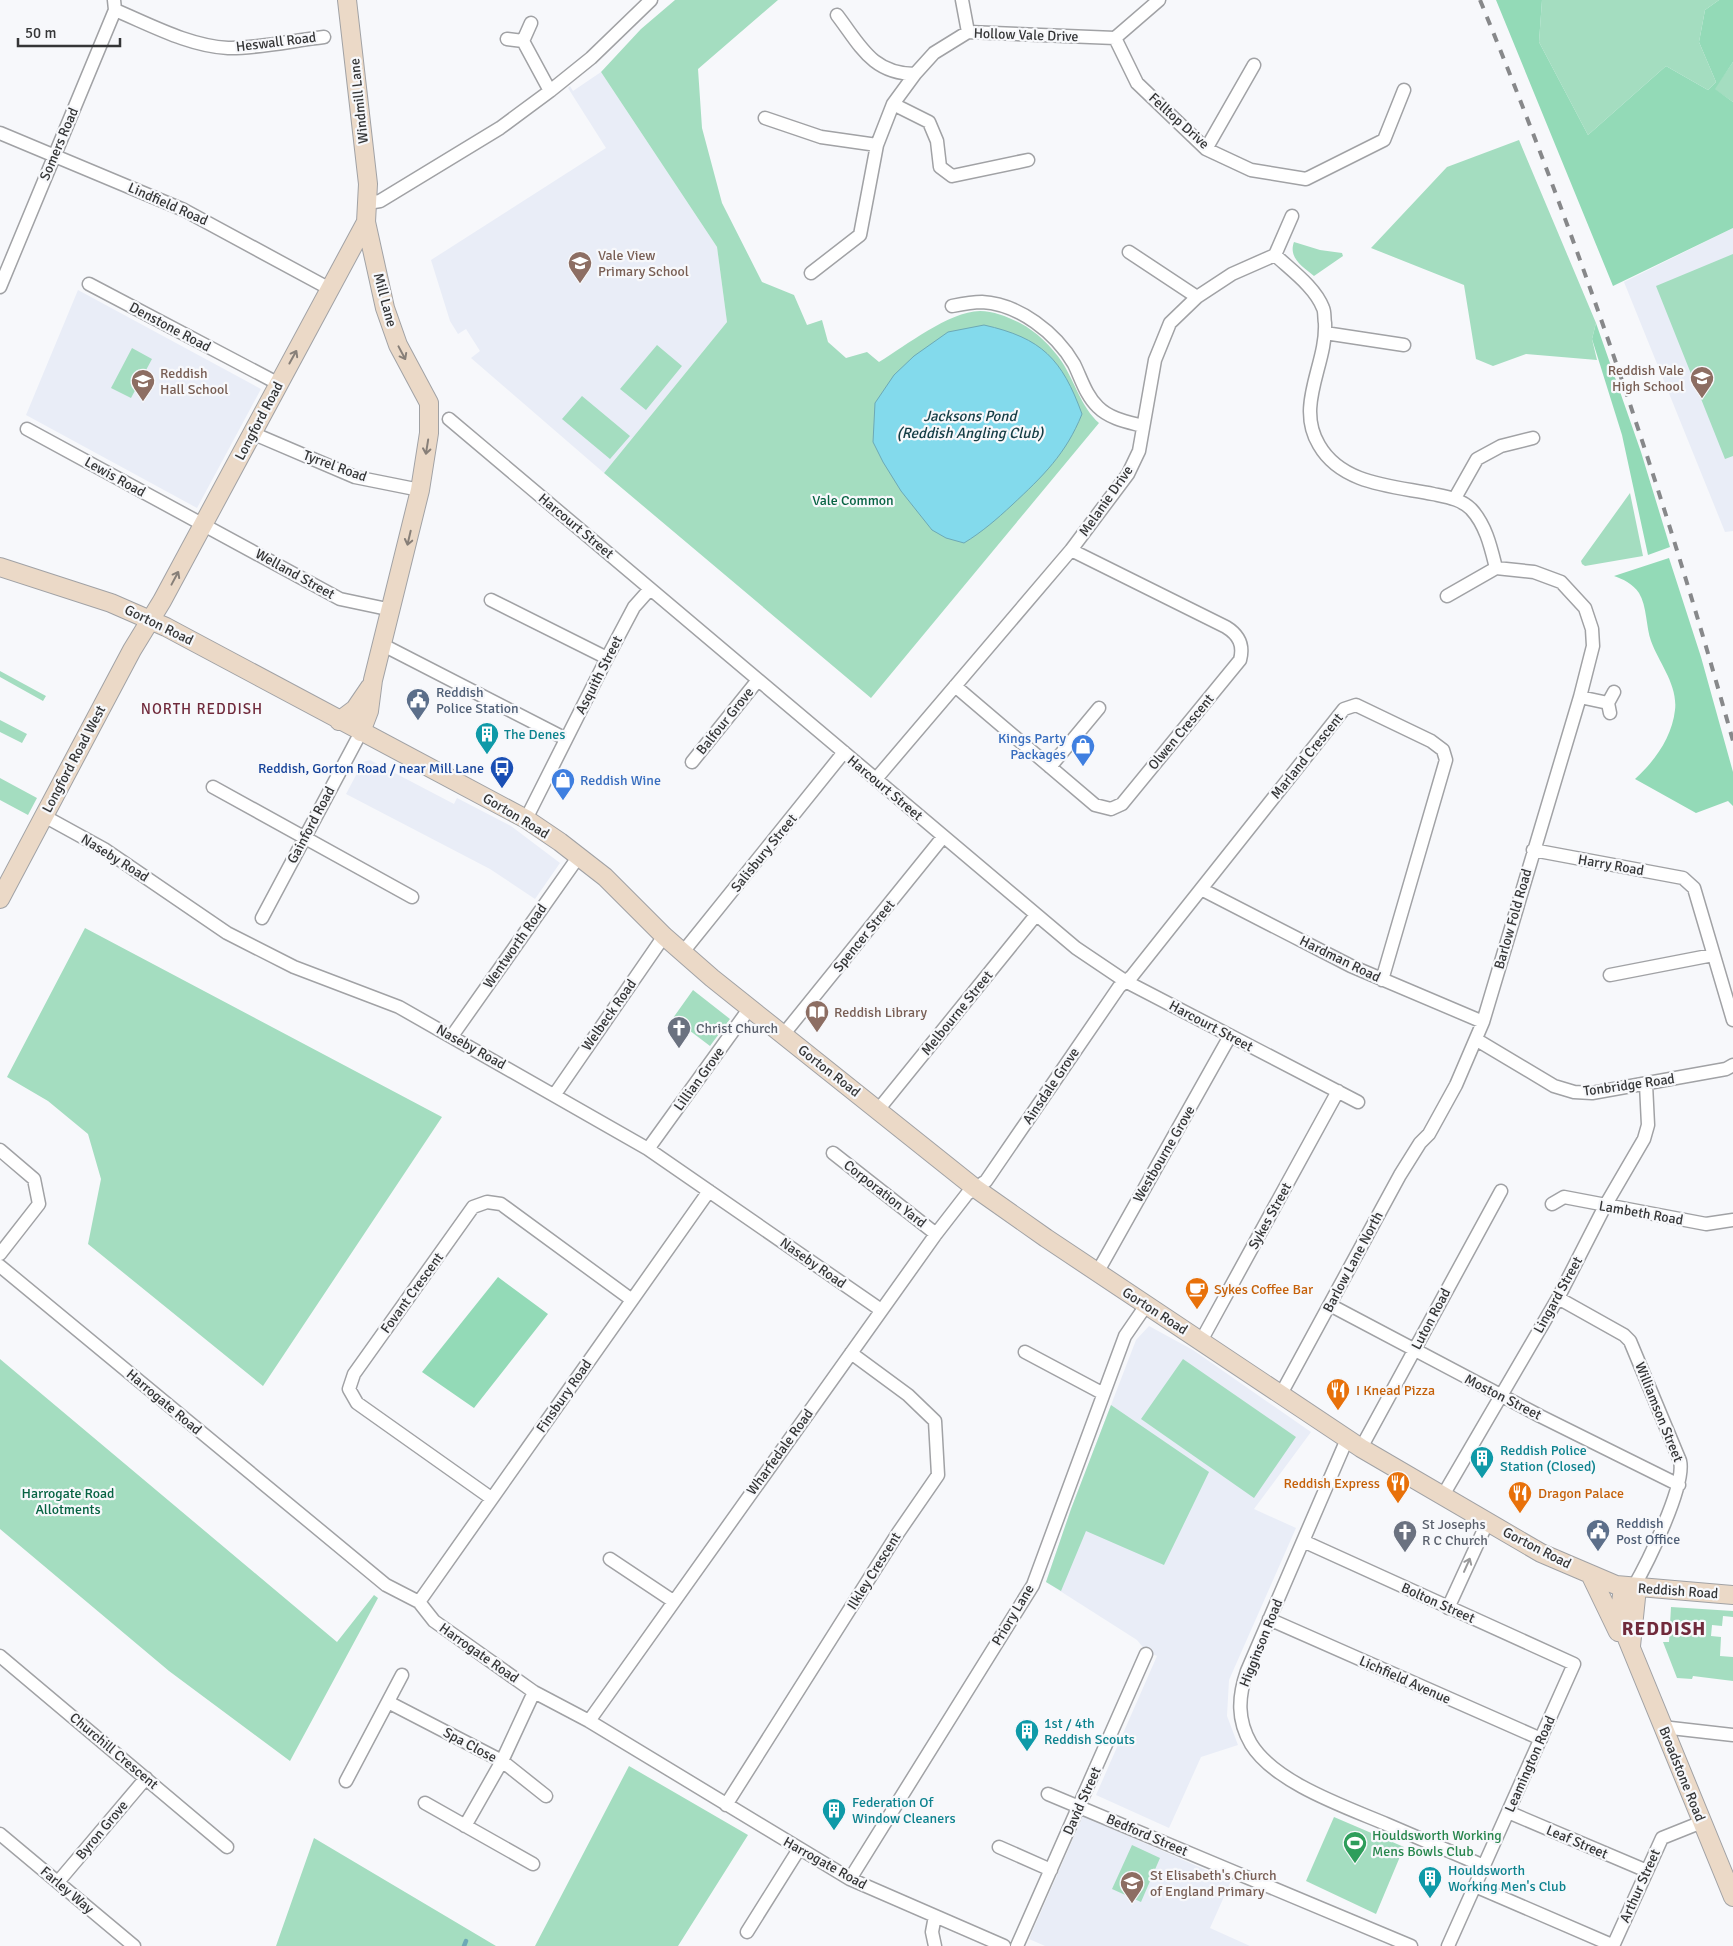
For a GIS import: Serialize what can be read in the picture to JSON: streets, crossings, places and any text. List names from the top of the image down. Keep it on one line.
{"streets":{"main road":["Windmill Lane","Mill Lane","Longford Road","Gorton Road","Longford Road West","Reddish Road","Broadstone Road"],"street":["Hollow Vale Drive","Heswall Road","Felltop Drive","Somers Road","Lindfield Road","Denstone Road","Tyrrel Road","Lewis Road","Melanie Drive","Harcourt Street","Welland Street","Asquith Street","Balfour Grove","Olwen Crescent","Marland Crescent","Gainford Road","Salisbury Street","Naseby Road","Harry Road","Barlow Fold Road","Spencer Street","Wentworth Road","Hardman Road","Melbourne Street","Welbeck Road","Lillian Grove","Tonbridge Road","Ainsdale Grove","Westbourne Grove","Corporation Yard","Lambeth Road","Sykes Street","Barlow Lane North","Fovant Crescent","Lingard Street","Luton Road","Finsbury Road","Moston Street","Harrogate Road","Williamson Street","Wharfedale Road","Ilkley Crescent","Bolton Street","Priory Lane","Higginson Road","Lichfield Avenue","Spa Close","Churchill Crescent","Leamington Road","David Street","Byron Grove","Bedford Street","Leaf Street","Arthur Street","Farley Way"]},"crossings":[["Hollow Vale Drive","Felltop Drive"],["Heswall Road","Somers Road"],["Windmill Lane","Mill Lane"],["Somers Road","Lindfield Road"],["Lindfield Road","Longford Road"],["Mill Lane","Longford Road"],["Mill Lane","Tyrrel Road"],["Mill Lane","Welland Street"],["Mill Lane","Gorton Road"],["Mill Lane","Gainford Road"],["Denstone Road","Longford Road"],["Longford Road","Tyrrel Road"],["Longford Road","Lewis Road"],["Longford Road","Welland Street"],["Longford Road","Gorton Road"],["Longford Road","Longford Road West"],["Lewis Road","Welland Street"],["Melanie Drive","Harcourt Street"],["Melanie Drive","Olwen Crescent"],["Harcourt Street","Asquith Street"],["Harcourt Street","Balfour Grove"],["Harcourt Street","Marland Crescent"],["Harcourt Street","Salisbury Street"],["Harcourt Street","Spencer Street"],["Harcourt Street","Melbourne Street"],["Harcourt Street","Ainsdale Grove"],["Harcourt Street","Westbourne Grove"],["Harcourt Street","Sykes Street"],["Gorton Road","Asquith Street"],["Gorton Road","Longford Road West"],["Gorton Road","Gainford Road"],["Gorton Road","Salisbury Street"],["Gorton Road","Spencer Street"],["Gorton Road","Wentworth Road"],["Gorton Road","Melbourne Street"],["Gorton Road","Welbeck Road"],["Gorton Road","Lillian Grove"],["Gorton Road","Ainsdale Grove"],["Gorton Road","Westbourne Grove"],["Gorton Road","Sykes Street"],["Gorton Road","Barlow Lane North"],["Gorton Road","Lingard Street"],["Gorton Road","Luton Road"],["Gorton Road","Williamson Street"],["Gorton Road","Wharfedale Road"],["Gorton Road","Reddish Road"],["Gorton Road","Priory Lane"],["Gorton Road","Higginson Road"],["Gorton Road","Broadstone Road"],["Marland Crescent","Hardman Road"],["Marland Crescent","Ainsdale Grove"],["Longford Road West","Naseby Road"],["Naseby Road","Wentworth Road"],["Naseby Road","Welbeck Road"],["Naseby Road","Lillian Grove"],["Naseby Road","Finsbury Road"],["Naseby Road","Wharfedale Road"],["Harry Road","Barlow Fold Road"],["Barlow Fold Road","Hardman Road"],["Barlow Fold Road","Tonbridge Road"],["Barlow Fold Road","Barlow Lane North"],["Tonbridge Road","Lingard Street"],["Ainsdale Grove","Wharfedale Road"],["Corporation Yard","Wharfedale Road"],["Lambeth Road","Lingard Street"],["Barlow Lane North","Moston Street"],["Fovant Crescent","Finsbury Road"],["Lingard Street","Moston Street"],["Lingard Street","Williamson Street"],["Luton Road","Moston Street"],["Luton Road","Higginson Road"],["Finsbury Road","Harrogate Road"],["Moston Street","Williamson Street"],["Harrogate Road","Wharfedale Road"],["Harrogate Road","Ilkley Crescent"],["Harrogate Road","Priory Lane"],["Williamson Street","Reddish Road"],["Williamson Street","Broadstone Road"],["Wharfedale Road","Ilkley Crescent"],["Reddish Road","Broadstone Road"],["Bolton Street","Higginson Road"],["Bolton Street","Leamington Road"],["Higginson Road","Lichfield Avenue"],["Higginson Road","Leamington Road"],["Lichfield Avenue","Leamington Road"],["Churchill Crescent","Byron Grove"],["Leamington Road","Leaf Street"],["Broadstone Road","Arthur Street"],["David Street","Bedford Street"],["Byron Grove","Farley Way"],["Leaf Street","Arthur Street"]],"one_way":["Mill Lane","Longford Road"],"districts":["NORTH REDDISH","REDDISH"],"water":["Jacksons Pond (Reddish Angling Club)"],"parks":["Vale Common","Harrogate Road Allotments"],"places":{"school or university":["Vale View Primary School","Reddish Vale High School","Reddish Hall School","St Elisabeth's Church of England Primary"],"public building":["Reddish Police Station","Reddish Post Office"],"building":["The Denes","Reddish Police Station (Closed)","1st / 4th Reddish Scouts","Federation Of Window Cleaners","Houldsworth Working Men's Club"],"shop":["Kings Party Packages","Reddish Wine"],"bus stop":["Reddish, Gorton Road / near Mill Lane"],"library":["Reddish Library"],"church":["Christ Church","St Josephs R C Church"],"cafe":["Sykes Coffee Bar"],"restaurant":["I Knead Pizza","Reddish Express","Dragon Palace"],"sports":["Houldsworth Working Mens Bowls Club"]},"scale_bar":"50 m"}
